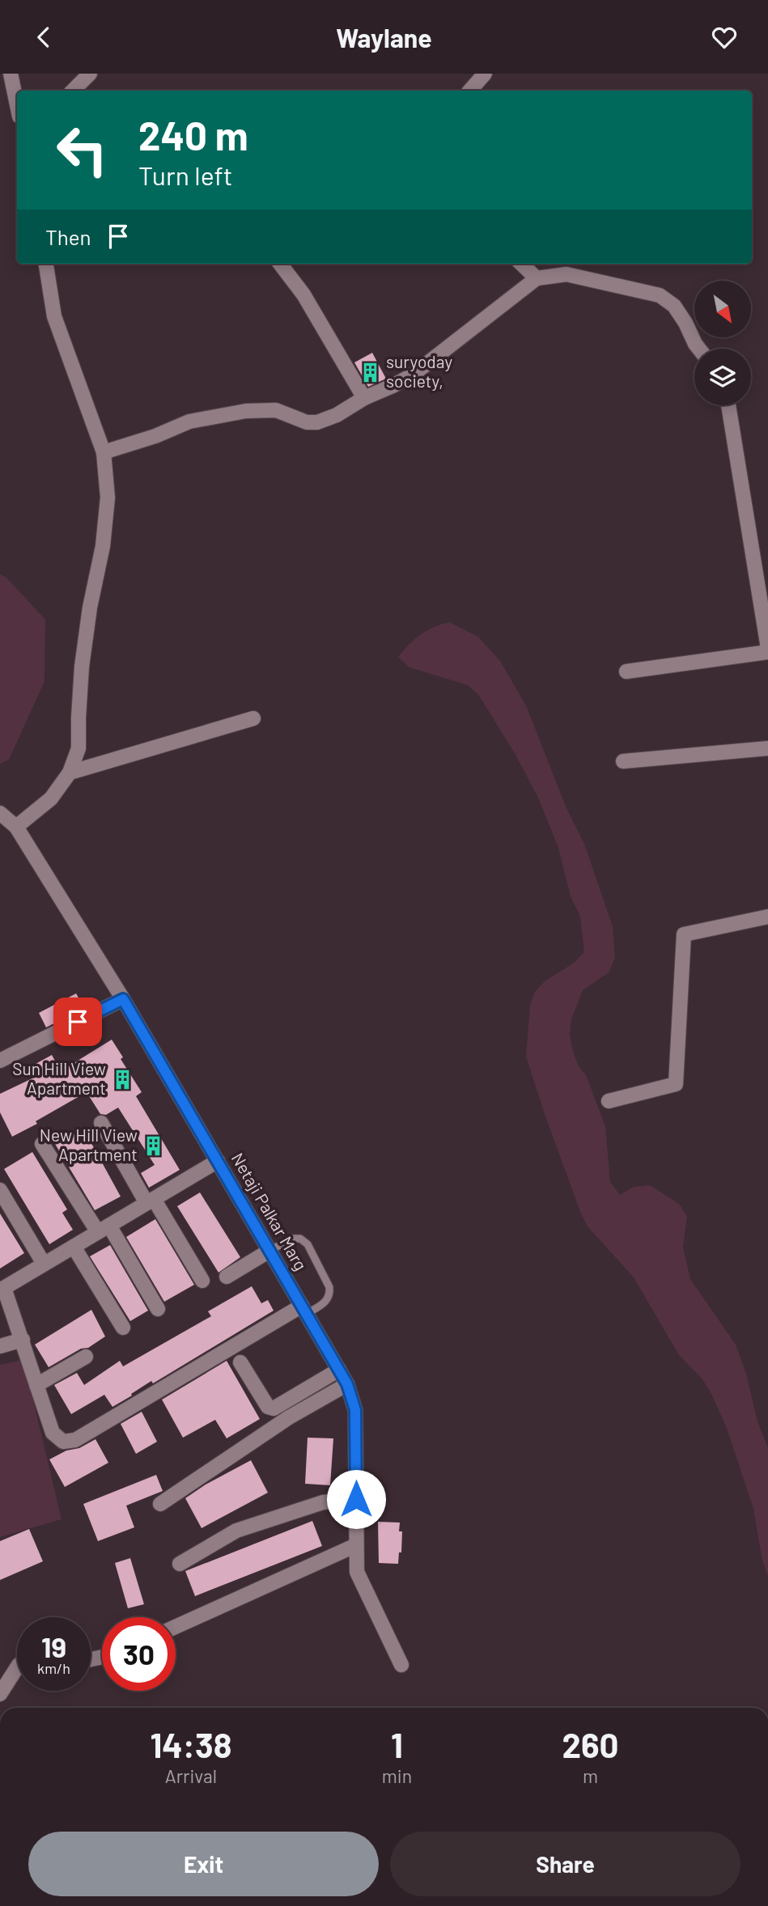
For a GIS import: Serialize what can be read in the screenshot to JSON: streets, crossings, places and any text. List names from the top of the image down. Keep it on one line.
{"streets":{"street":["Netaji Palkar Marg"]},"places":{"building":["suryoday society,","Sun Hill View Apartment","New Hill View Apartment"]},"north":"bottom right","page":{"header":"Waylane","turn":["240 m","Turn left"],"then":"Then","speed":"19 km/h","limit":"30","eta":["14:38","Arrival","1","min","260","m"],"buttons":["Exit","Share"]}}
